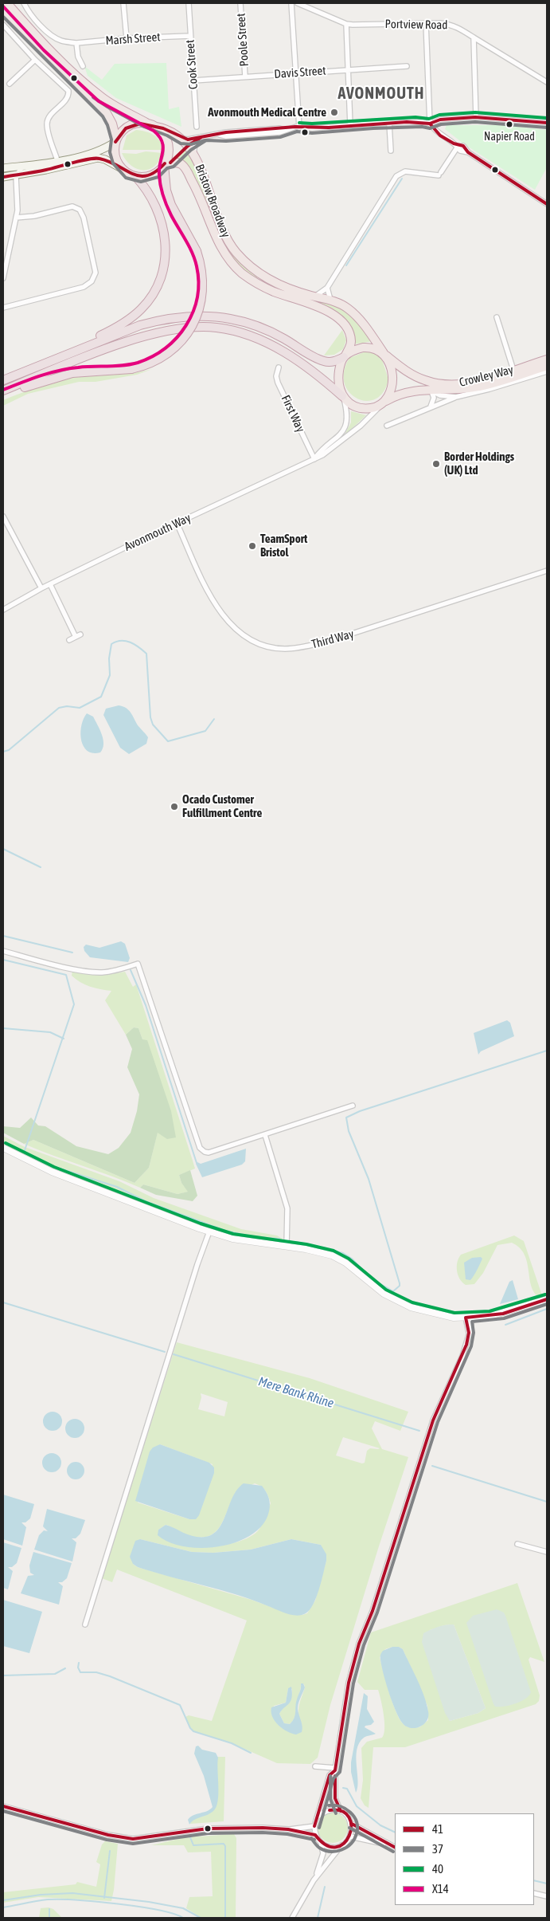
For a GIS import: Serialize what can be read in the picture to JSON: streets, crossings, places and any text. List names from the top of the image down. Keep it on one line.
{"streets":{"highway":["Bristow Broadway","Crowley Way"],"street":["Portview Road","Marsh Street","Poole Street","Cook Street","Davis Street","First Way","Avonmouth Way","Third Way"]},"crossings":[["Marsh Street","Cook Street"],["Poole Street","Davis Street"],["Cook Street","Davis Street"],["Bristow Broadway","Crowley Way"],["Bristow Broadway","Avonmouth Way"],["Crowley Way","Avonmouth Way"],["First Way","Avonmouth Way"],["Avonmouth Way","Third Way"]],"districts":["AVONMOUTH"],"water":["Mere Bank Rhine"],"places":["Avonmouth Medical Centre","Napier Road","Border Holdings (UK) Ltd","TeamSport Bristol","Ocado Customer Fulfillment Centre"],"lines":["transit line X14","transit line 37","transit line 40","transit line 41"],"legend":["41","37","40","X14"]}
